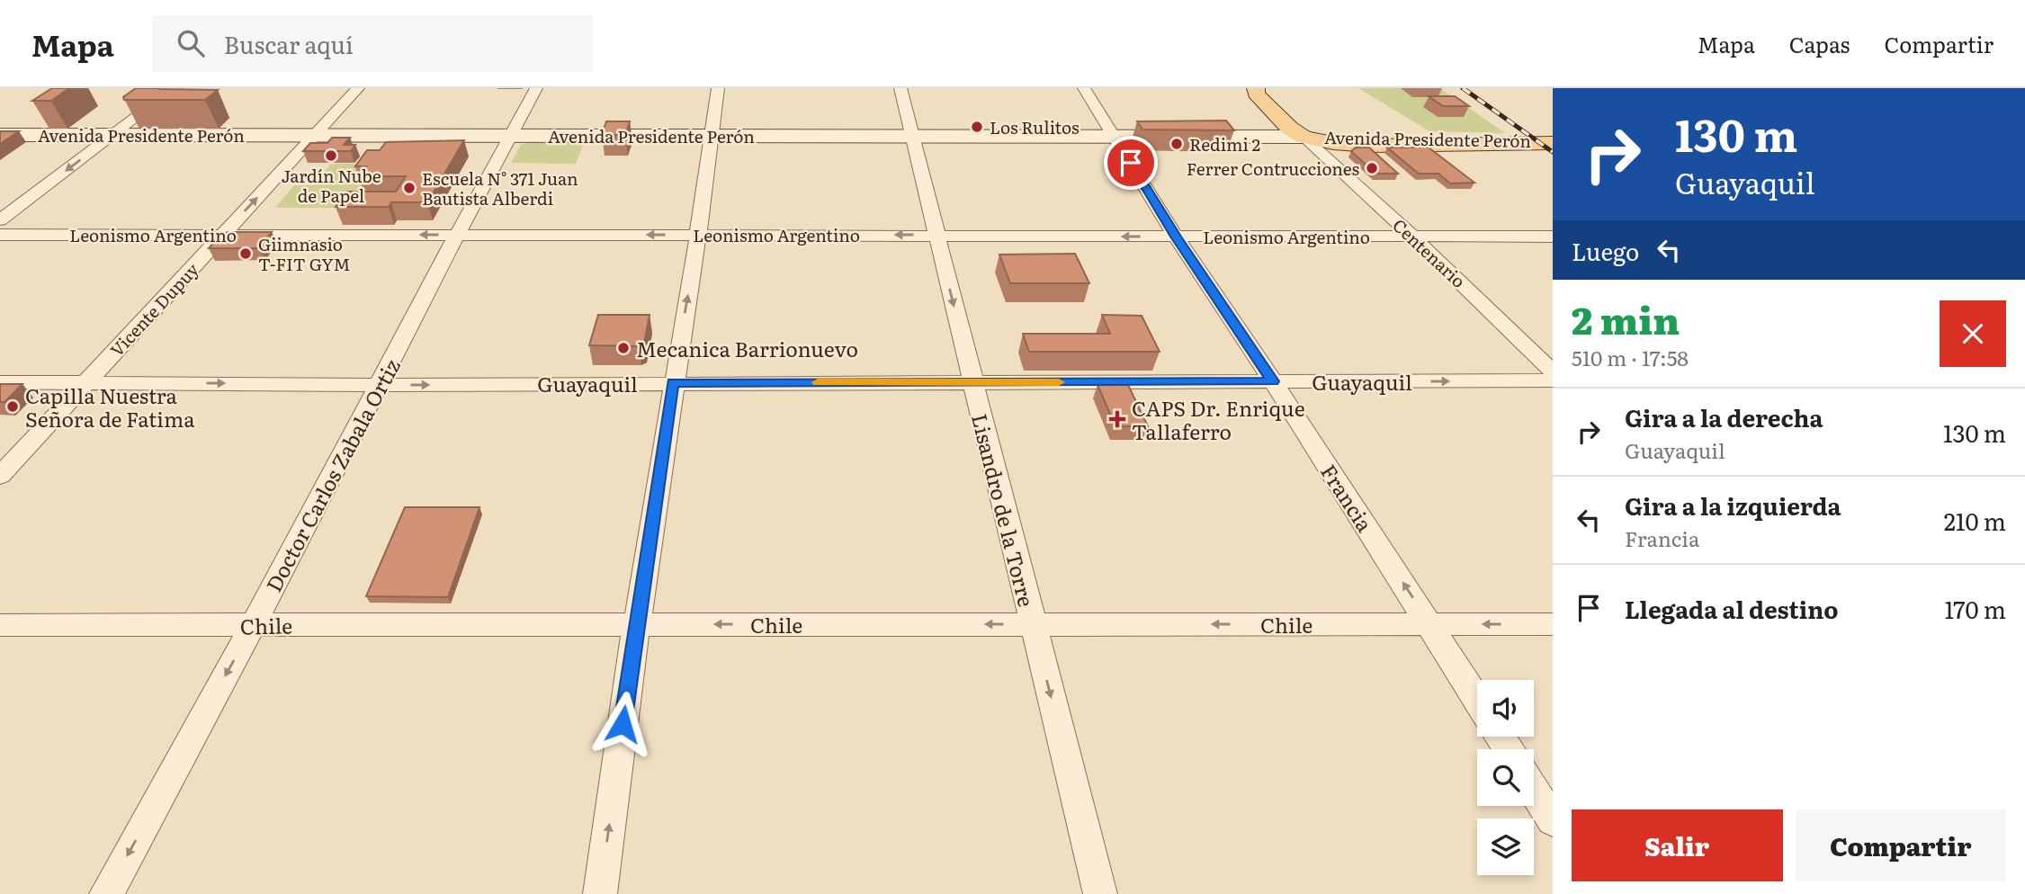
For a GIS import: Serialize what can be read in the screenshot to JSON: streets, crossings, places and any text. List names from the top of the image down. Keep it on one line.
{"streets":{"main road":["Avenida Presidente Perón"],"street":["Leonismo Argentino","Centenario","Vicente Dupuy","Guayaquil","Doctor Carlos Zabala Ortiz","Francia","Lisandro de la Torre","Chile"]},"crossings":[["Avenida Presidente Perón","Centenario"],["Avenida Presidente Perón","Vicente Dupuy"],["Avenida Presidente Perón","Doctor Carlos Zabala Ortiz"],["Avenida Presidente Perón","Francia"],["Avenida Presidente Perón","Lisandro de la Torre"],["Leonismo Argentino","Centenario"],["Leonismo Argentino","Vicente Dupuy"],["Leonismo Argentino","Doctor Carlos Zabala Ortiz"],["Leonismo Argentino","Francia"],["Leonismo Argentino","Lisandro de la Torre"],["Vicente Dupuy","Guayaquil"],["Guayaquil","Doctor Carlos Zabala Ortiz"],["Guayaquil","Francia"],["Guayaquil","Lisandro de la Torre"],["Doctor Carlos Zabala Ortiz","Chile"],["Francia","Chile"],["Lisandro de la Torre","Chile"]],"one_way":["Leonismo Argentino","Guayaquil","Francia","Lisandro de la Torre","Chile"],"places":{"other":["Los Rulitos","Redimi 2","Jardín Nube de Papel","Ferrer Contrucciones","Escuela N° 371 Juan Bautista Alberdi","Giimnasio T-FIT GYM","Mecanica Barrionuevo","Capilla Nuestra Señora de Fatima"],"health":["CAPS Dr. Enrique Tallaferro"]},"page":{"header":"Mapa","search":"Buscar aquí","nav":["Mapa","Capas","Compartir"],"turn":["130 m","Guayaquil"],"then":"Luego","heading":["2 min","510 m · 17:58"],"list":[{"name":"Gira a la derecha","note":"Guayaquil","value":"130 m"},{"name":"Gira a la izquierda","note":"Francia","value":"210 m"},{"name":"Llegada al destino","value":"170 m"}],"buttons":["Salir","Compartir"]}}
